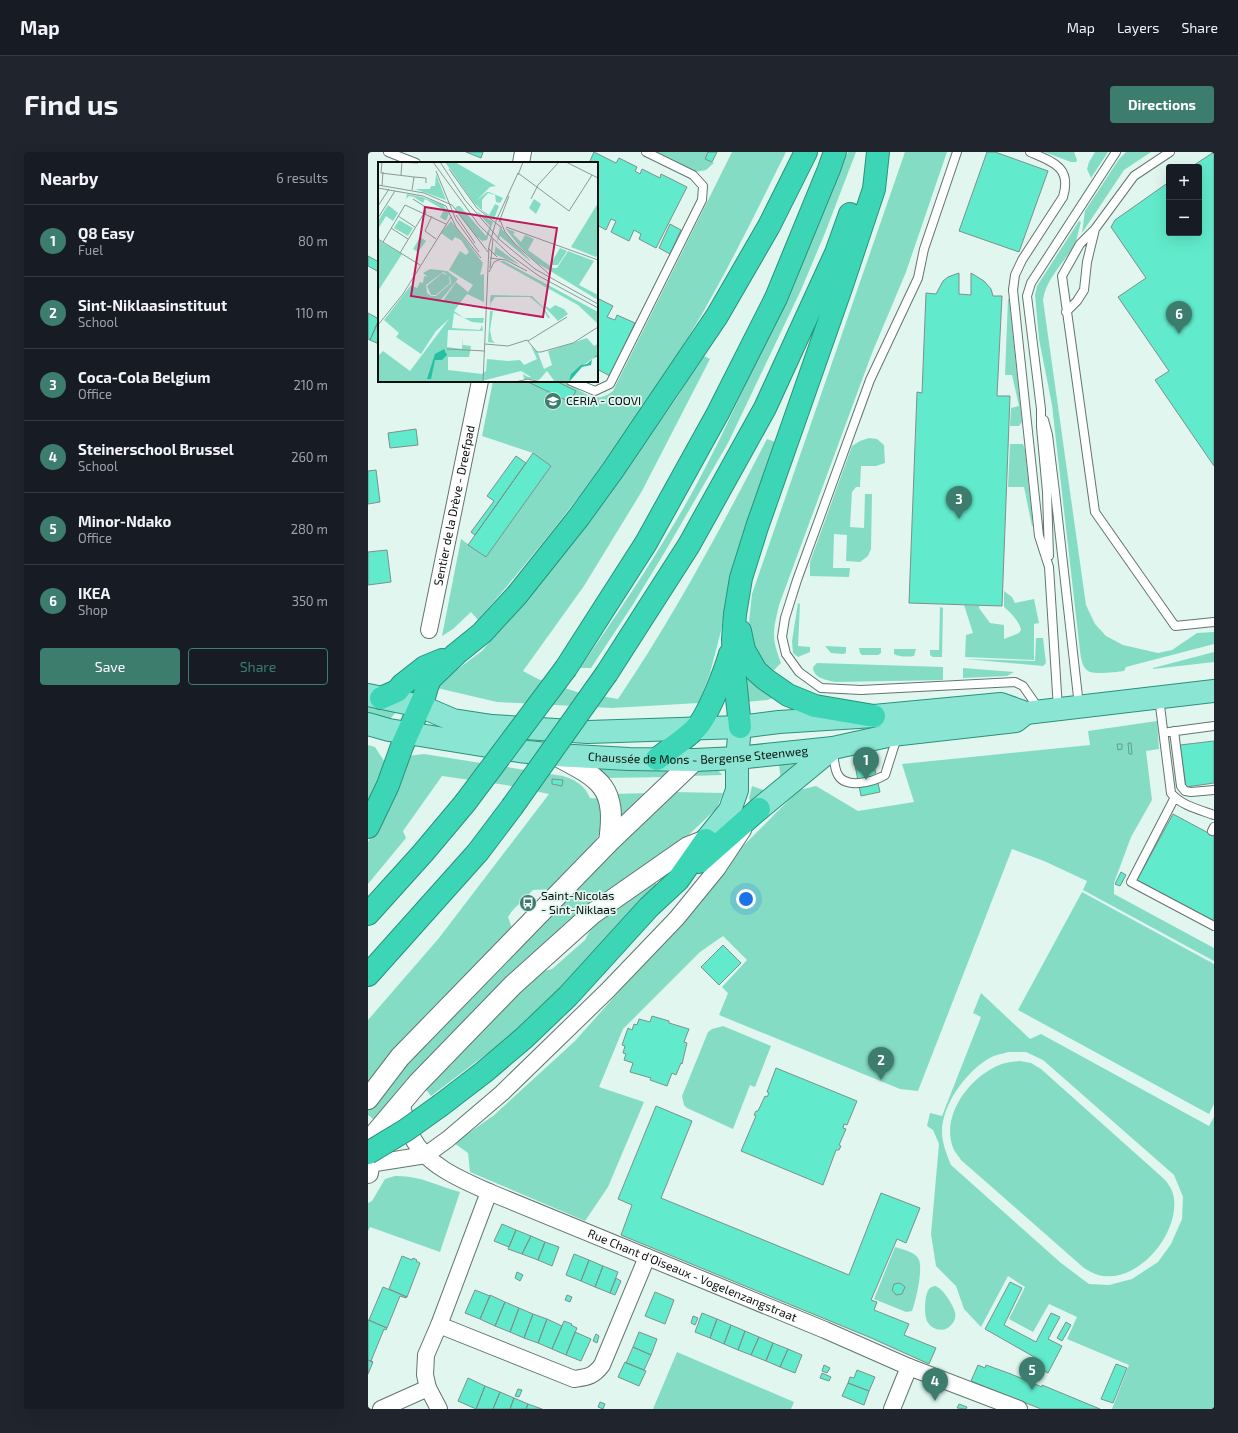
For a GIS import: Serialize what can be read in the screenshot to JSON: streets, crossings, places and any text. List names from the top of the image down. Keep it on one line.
{"streets":{"main road":["Chaussée de Mons - Bergense Steenweg"],"street":["Sentier de la Drève - Dreefpad","Rue Chant d'Oiseaux - Vogelenzangstraat"]},"places":{"school or university":["CERIA - COOVI"],"bus stop":["Saint-Nicolas - Sint-Niklaas"]},"page":{"header":"Map","nav":["Map","Layers","Share"],"buttons":["Directions",["Save","Share"]],"title":"Find us","heading":["Nearby","6 results"],"map_buttons":["+","−"],"list":[{"mark":"1","name":"Q8 Easy","note":"Fuel","value":"80 m"},{"mark":"2","name":"Sint-Niklaasinstituut","note":"School","value":"110 m"},{"mark":"3","name":"Coca-Cola Belgium","note":"Office","value":"210 m"},{"mark":"4","name":"Steinerschool Brussel","note":"School","value":"260 m"},{"mark":"5","name":"Minor-Ndako","note":"Office","value":"280 m"},{"mark":"6","name":"IKEA","note":"Shop","value":"350 m"}],"pins":["6","3","1","2","5","4"]}}
